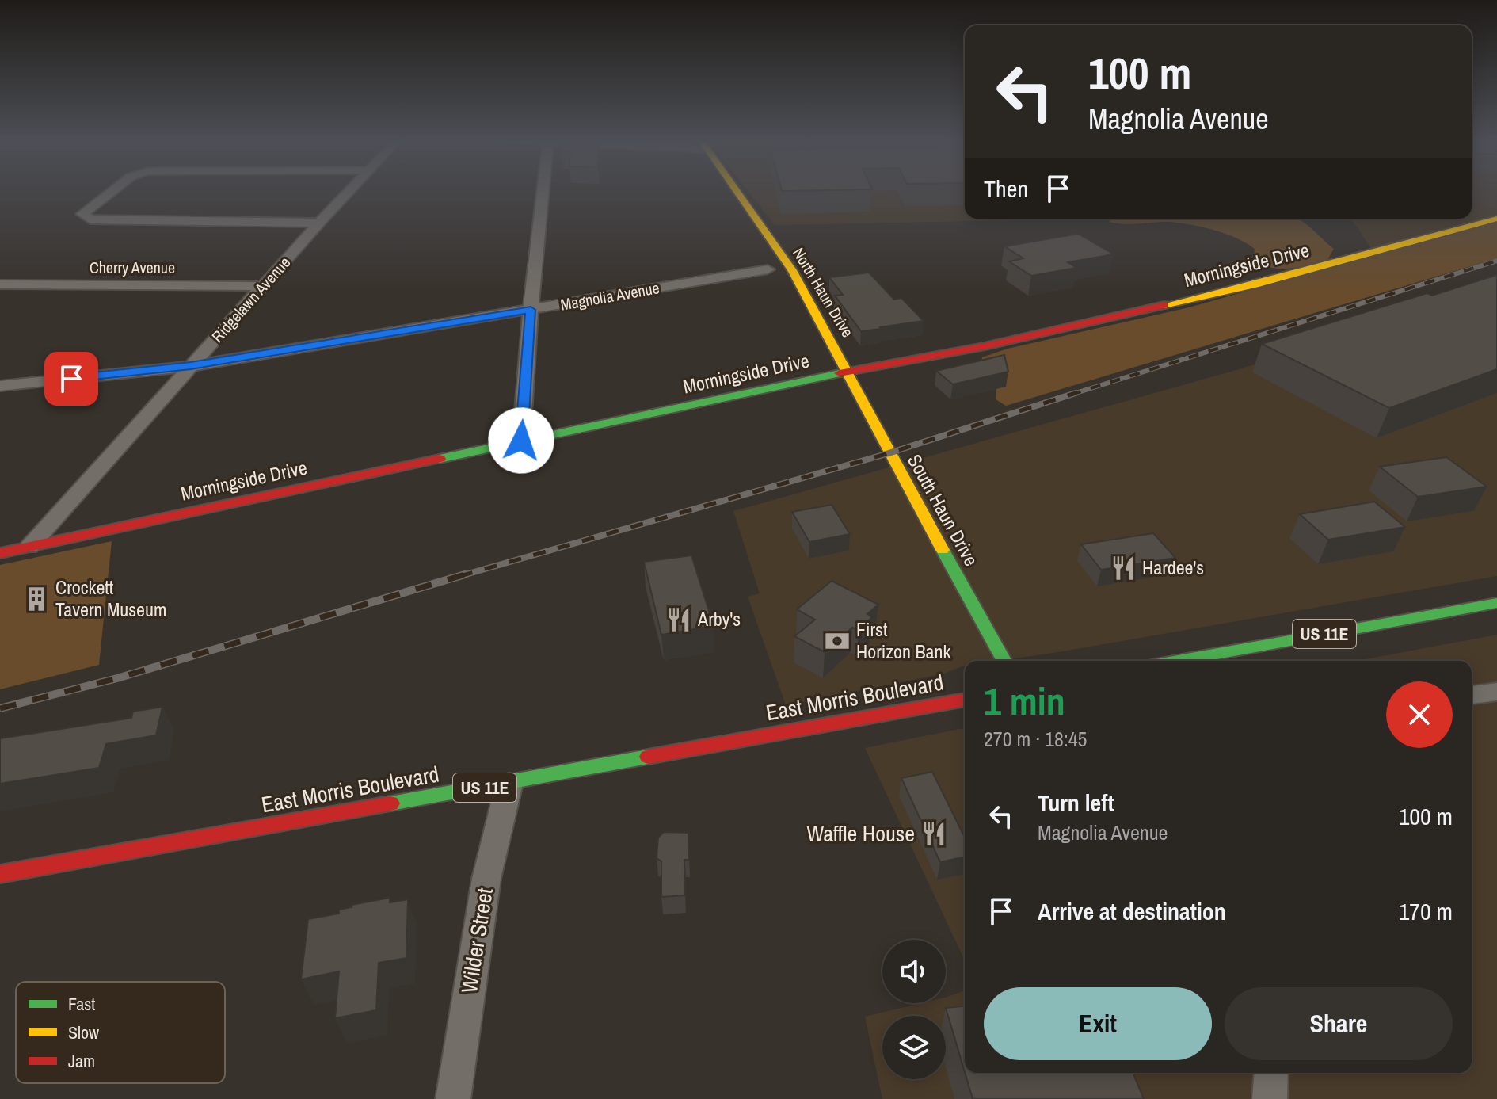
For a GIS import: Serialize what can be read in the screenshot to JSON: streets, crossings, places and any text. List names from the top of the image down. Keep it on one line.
{"streets":{"street":["Morningside Drive","Cherry Avenue","North Haun Drive","Magnolia Avenue","Ridgelawn Avenue","South Haun Drive","US 11E","East Morris Boulevard","Wilder Street"]},"crossings":[["Morningside Drive","North Haun Drive"],["Morningside Drive","Ridgelawn Avenue"],["Morningside Drive","South Haun Drive"],["Cherry Avenue","Ridgelawn Avenue"],["North Haun Drive","South Haun Drive"],["Magnolia Avenue","Ridgelawn Avenue"],["East Morris Boulevard","Wilder Street"]],"places":{"restaurant":["Hardee's","Arby's","Waffle House"],"building":["Crockett Tavern Museum"],"bank":["First Horizon Bank"]},"legend":["Fast","Slow","Jam"],"page":{"turn":["100 m","Magnolia Avenue"],"then":"Then","heading":["1 min","270 m · 18:45"],"list":[{"name":"Turn left","note":"Magnolia Avenue","value":"100 m"},{"name":"Arrive at destination","value":"170 m"}],"buttons":["Exit","Share"]}}
